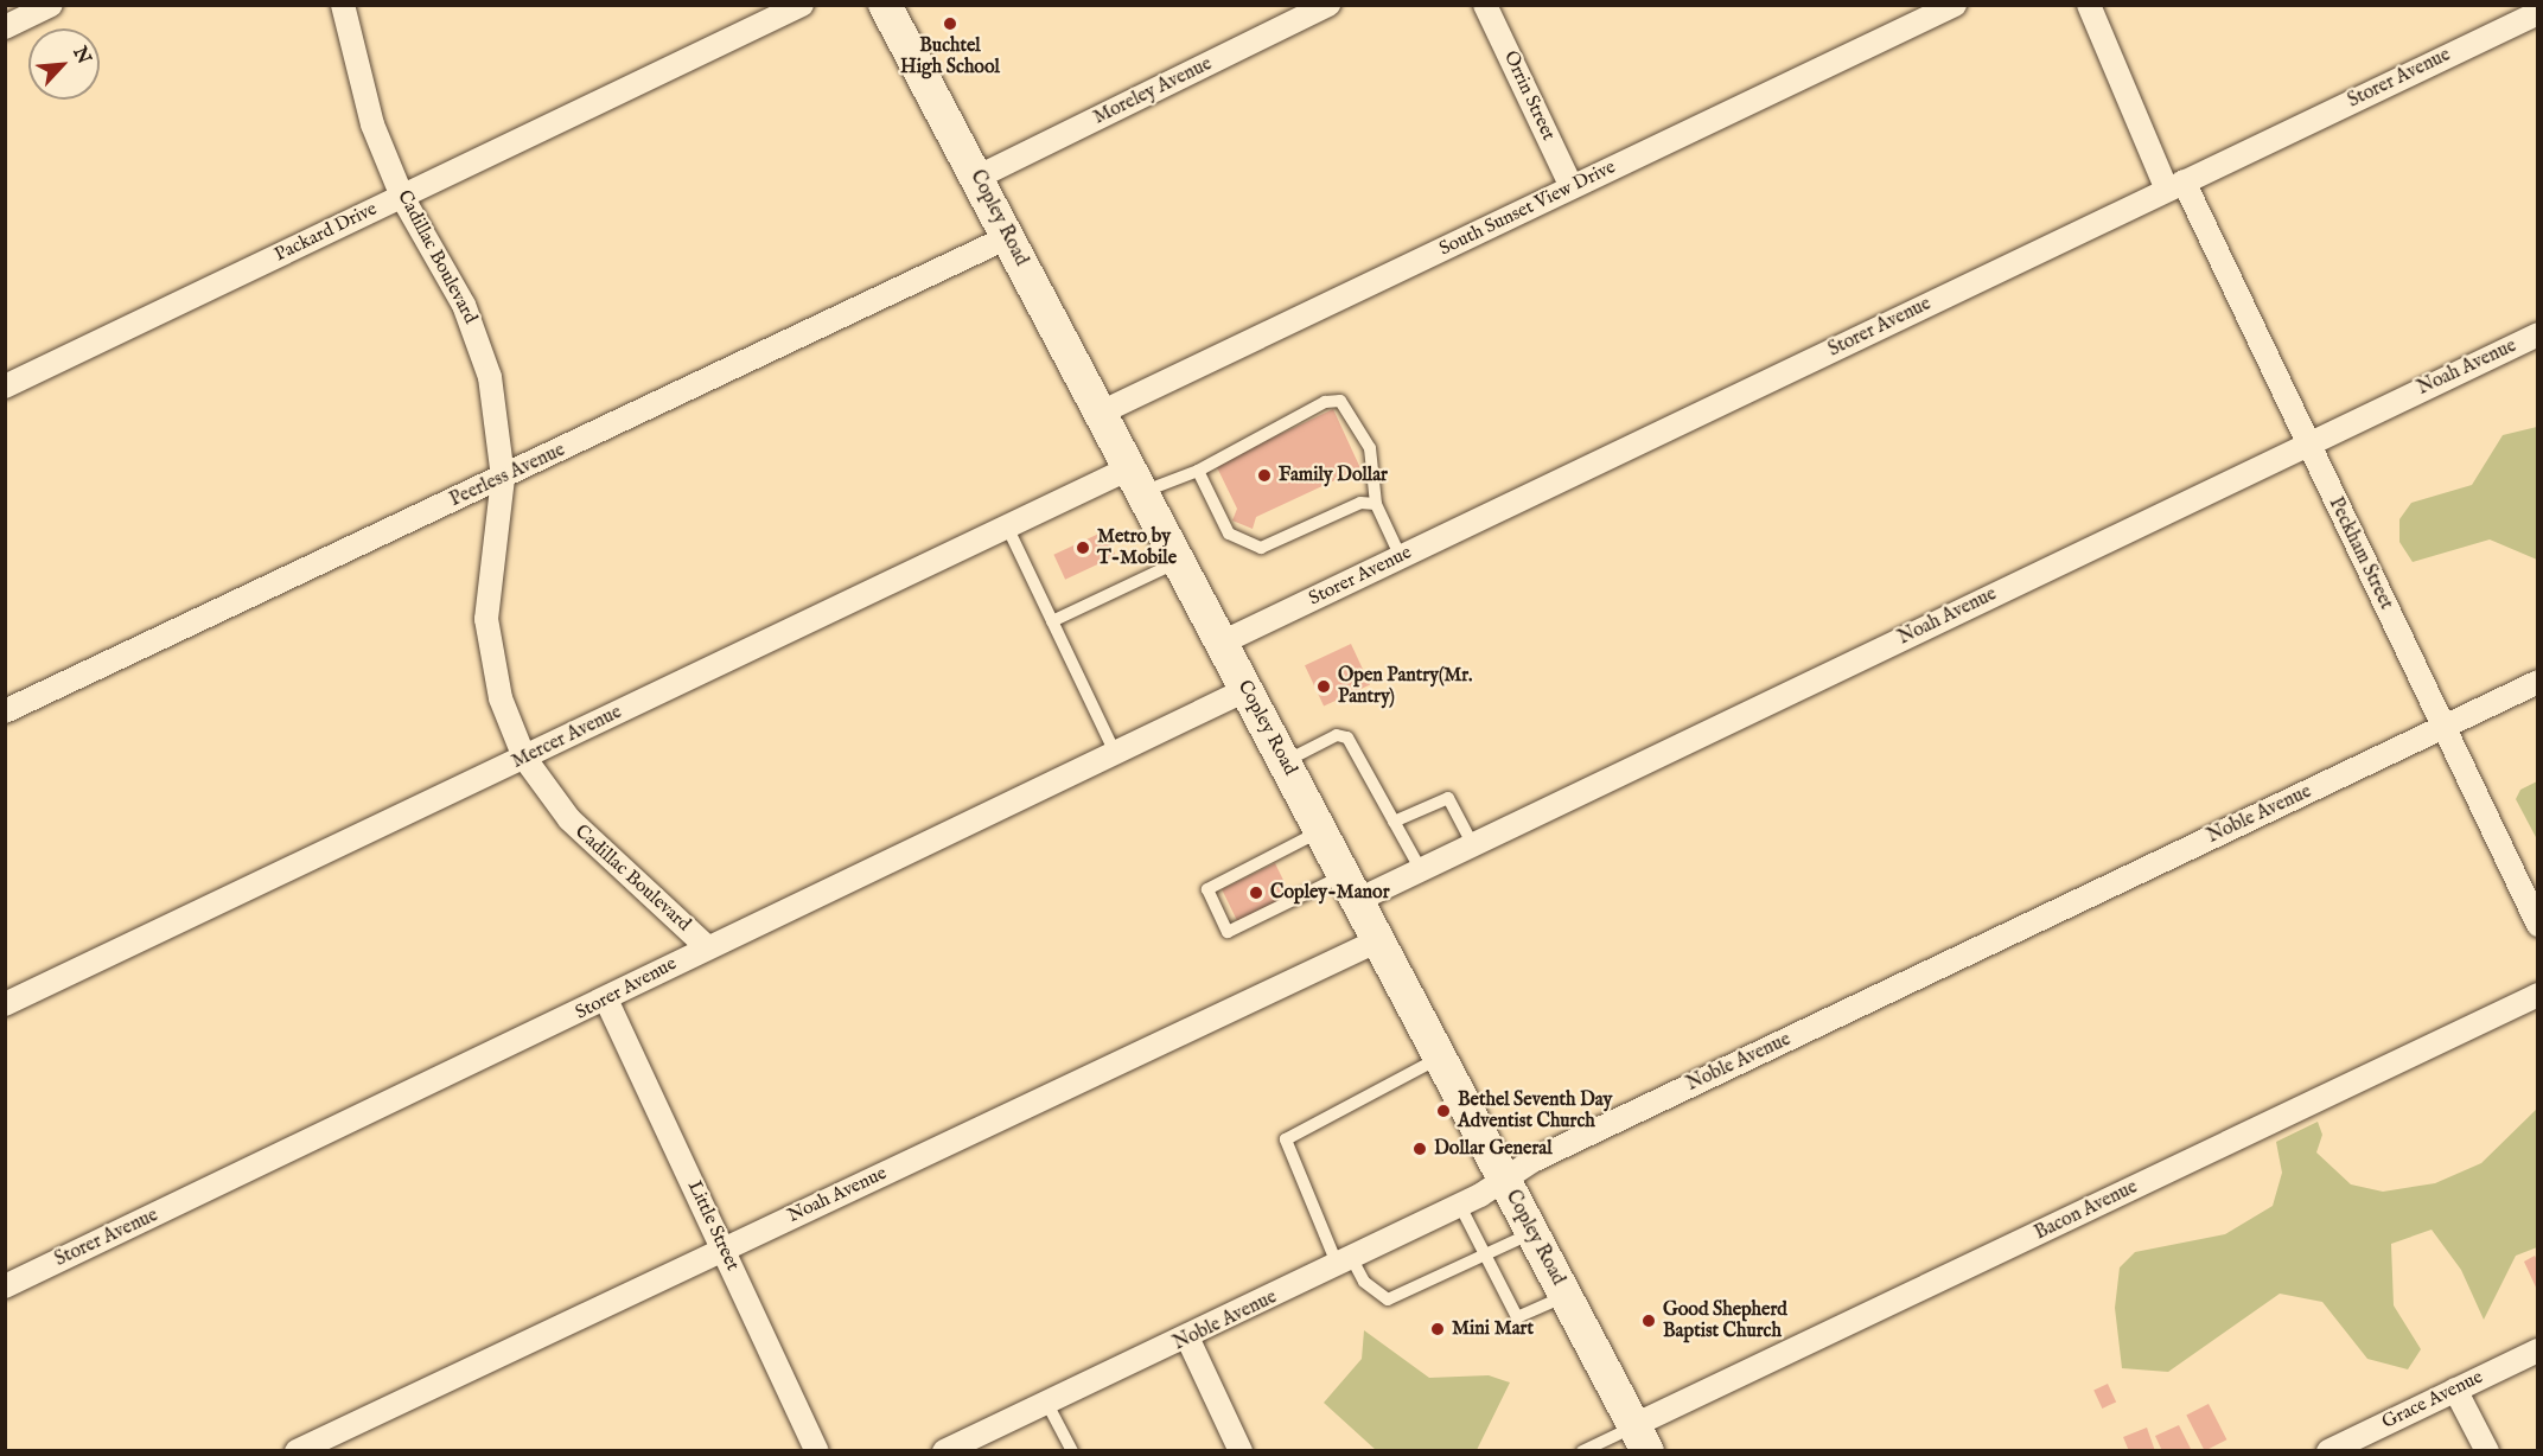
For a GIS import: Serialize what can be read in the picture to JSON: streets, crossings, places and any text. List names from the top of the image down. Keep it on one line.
{"streets":{"main road":["Copley Road"],"street":["Storer Avenue","Moreley Avenue","Orrin Street","South Sunset View Drive","Packard Drive","Cadillac Boulevard","Noah Avenue","Peerless Avenue","Peckham Street","Mercer Avenue","Noble Avenue","Bacon Avenue","Little Street","Grace Avenue"]},"crossings":[["Storer Avenue","Copley Road"],["Storer Avenue","Cadillac Boulevard"],["Storer Avenue","Peckham Street"],["Storer Avenue","Little Street"],["Moreley Avenue","Copley Road"],["Orrin Street","South Sunset View Drive"],["South Sunset View Drive","Copley Road"],["Copley Road","Noah Avenue"],["Copley Road","Peerless Avenue"],["Copley Road","Mercer Avenue"],["Copley Road","Noble Avenue"],["Copley Road","Bacon Avenue"],["Packard Drive","Cadillac Boulevard"],["Cadillac Boulevard","Peerless Avenue"],["Cadillac Boulevard","Mercer Avenue"],["Noah Avenue","Peckham Street"],["Noah Avenue","Little Street"],["Peckham Street","Noble Avenue"]],"places":["Buchtel High School","Family Dollar","Metro by T-Mobile","Open Pantry(Mr. Pantry)","Copley-Manor","Bethel Seventh Day Adventist Church","Dollar General","Good Shepherd Baptist Church","Mini Mart"],"north":"top right"}
